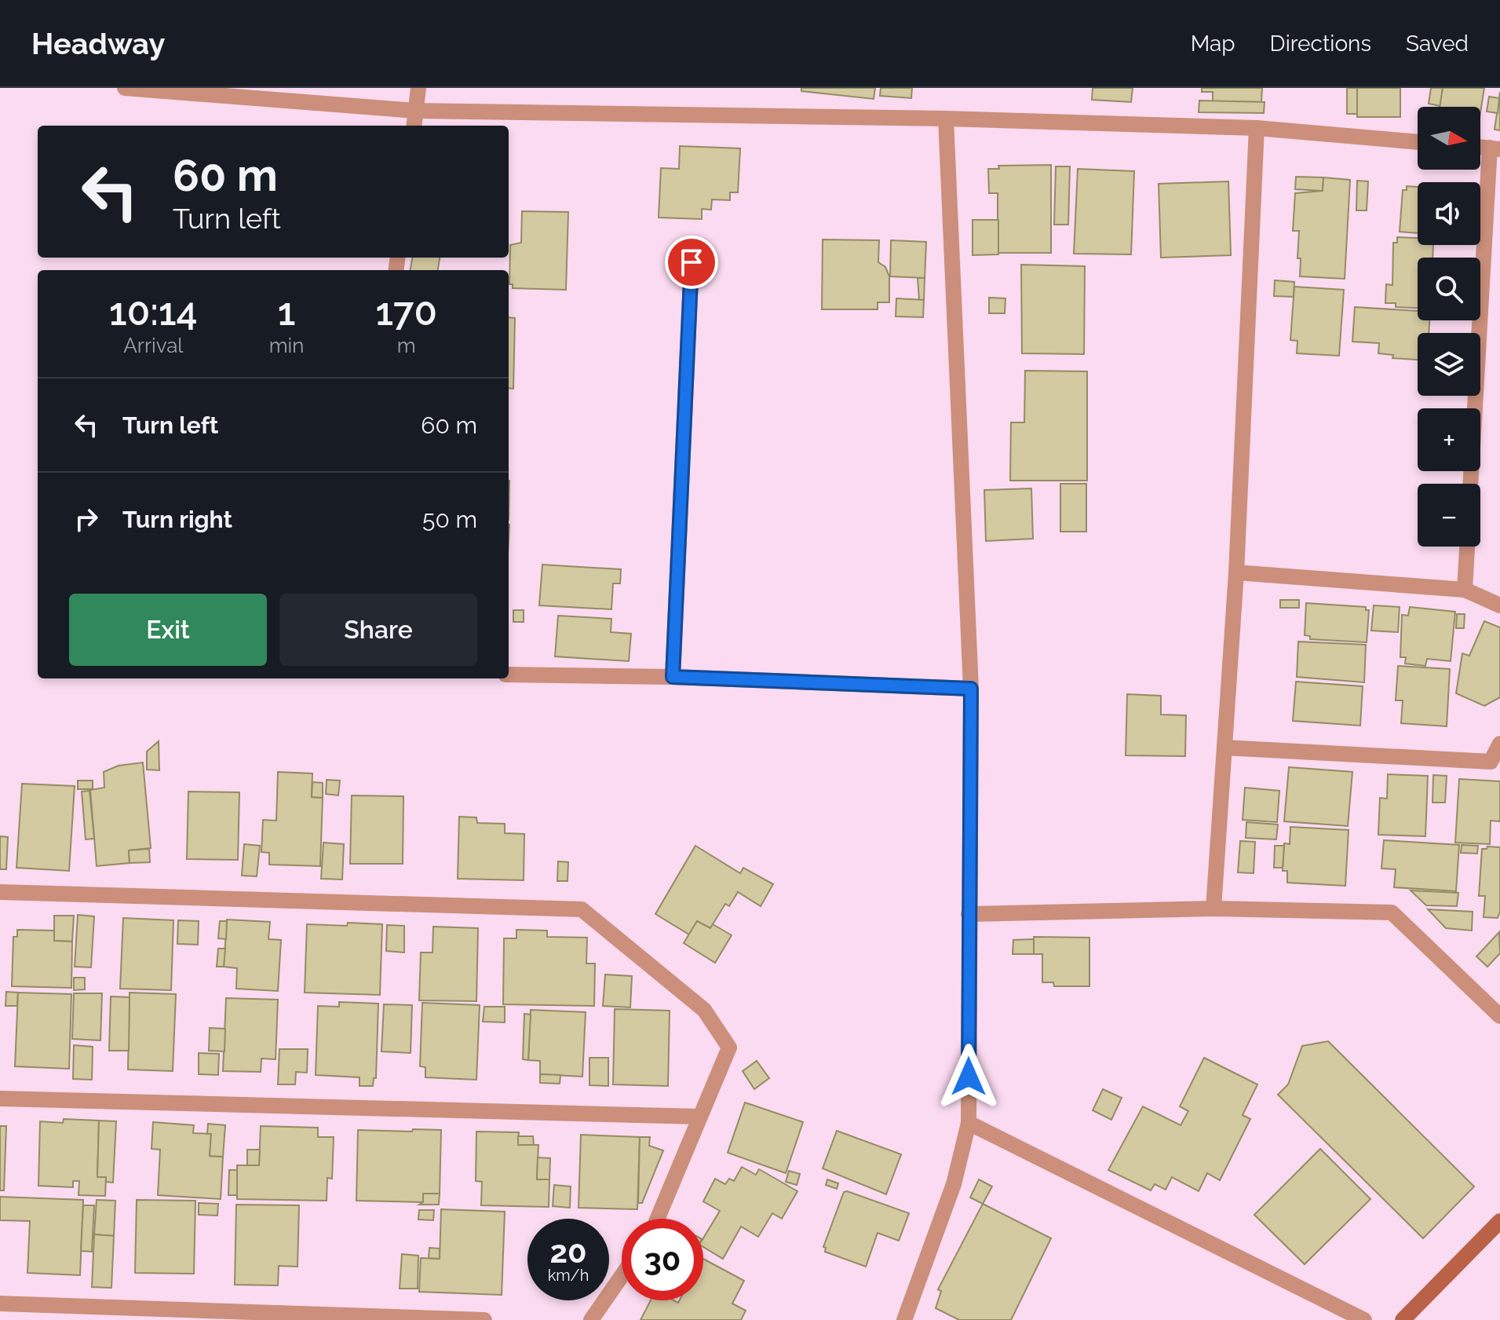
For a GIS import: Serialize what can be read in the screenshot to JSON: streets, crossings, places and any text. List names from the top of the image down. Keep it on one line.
{"north":"right","page":{"header":"Headway","nav":["Map","Directions","Saved"],"map_buttons":["+","−"],"turn":["60 m","Turn left"],"eta":["10:14","Arrival","1","min","170","m"],"list":[{"name":"Turn left","value":"60 m"},{"name":"Turn right","value":"50 m"}],"buttons":["Exit","Share"],"speed":"20 km/h","limit":"30"}}
